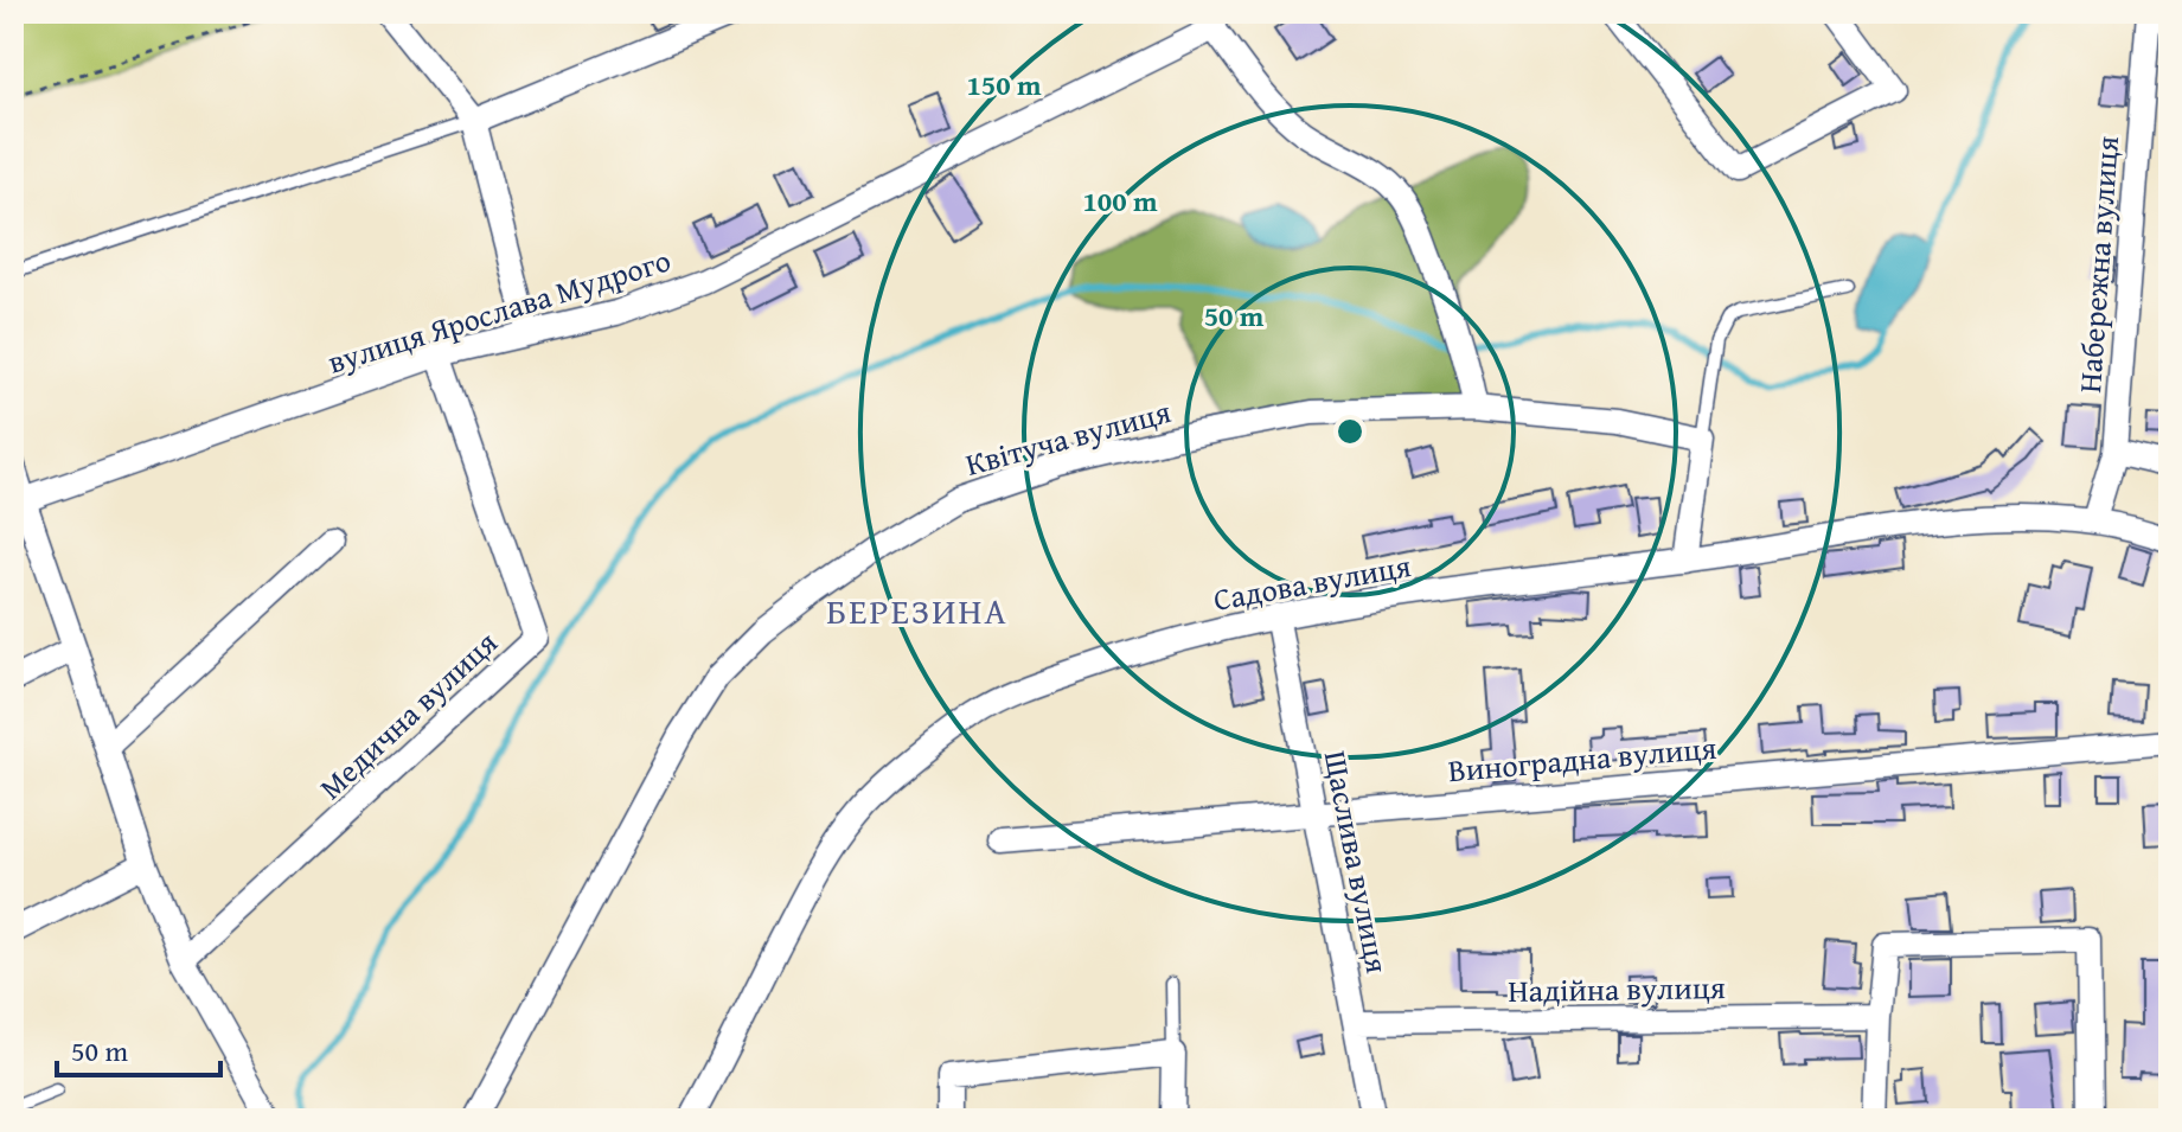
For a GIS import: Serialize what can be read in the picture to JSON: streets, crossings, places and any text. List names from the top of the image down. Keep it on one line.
{"streets":{"street":["Набережна вулиця","вулиця Ярослава Мудрого","Квітуча вулиця","Садова вулиця","Медична вулиця","Виноградна вулиця","Щаслива вулиця","Надійна вулиця"]},"crossings":[["Набережна вулиця","Садова вулиця"],["вулиця Ярослава Мудрого","Медична вулиця"],["Садова вулиця","Щаслива вулиця"],["Виноградна вулиця","Щаслива вулиця"],["Щаслива вулиця","Надійна вулиця"]],"districts":["БЕРЕЗИНА"],"scale_bar":"50 m","rings":["150 m","100 m","50 m"]}
